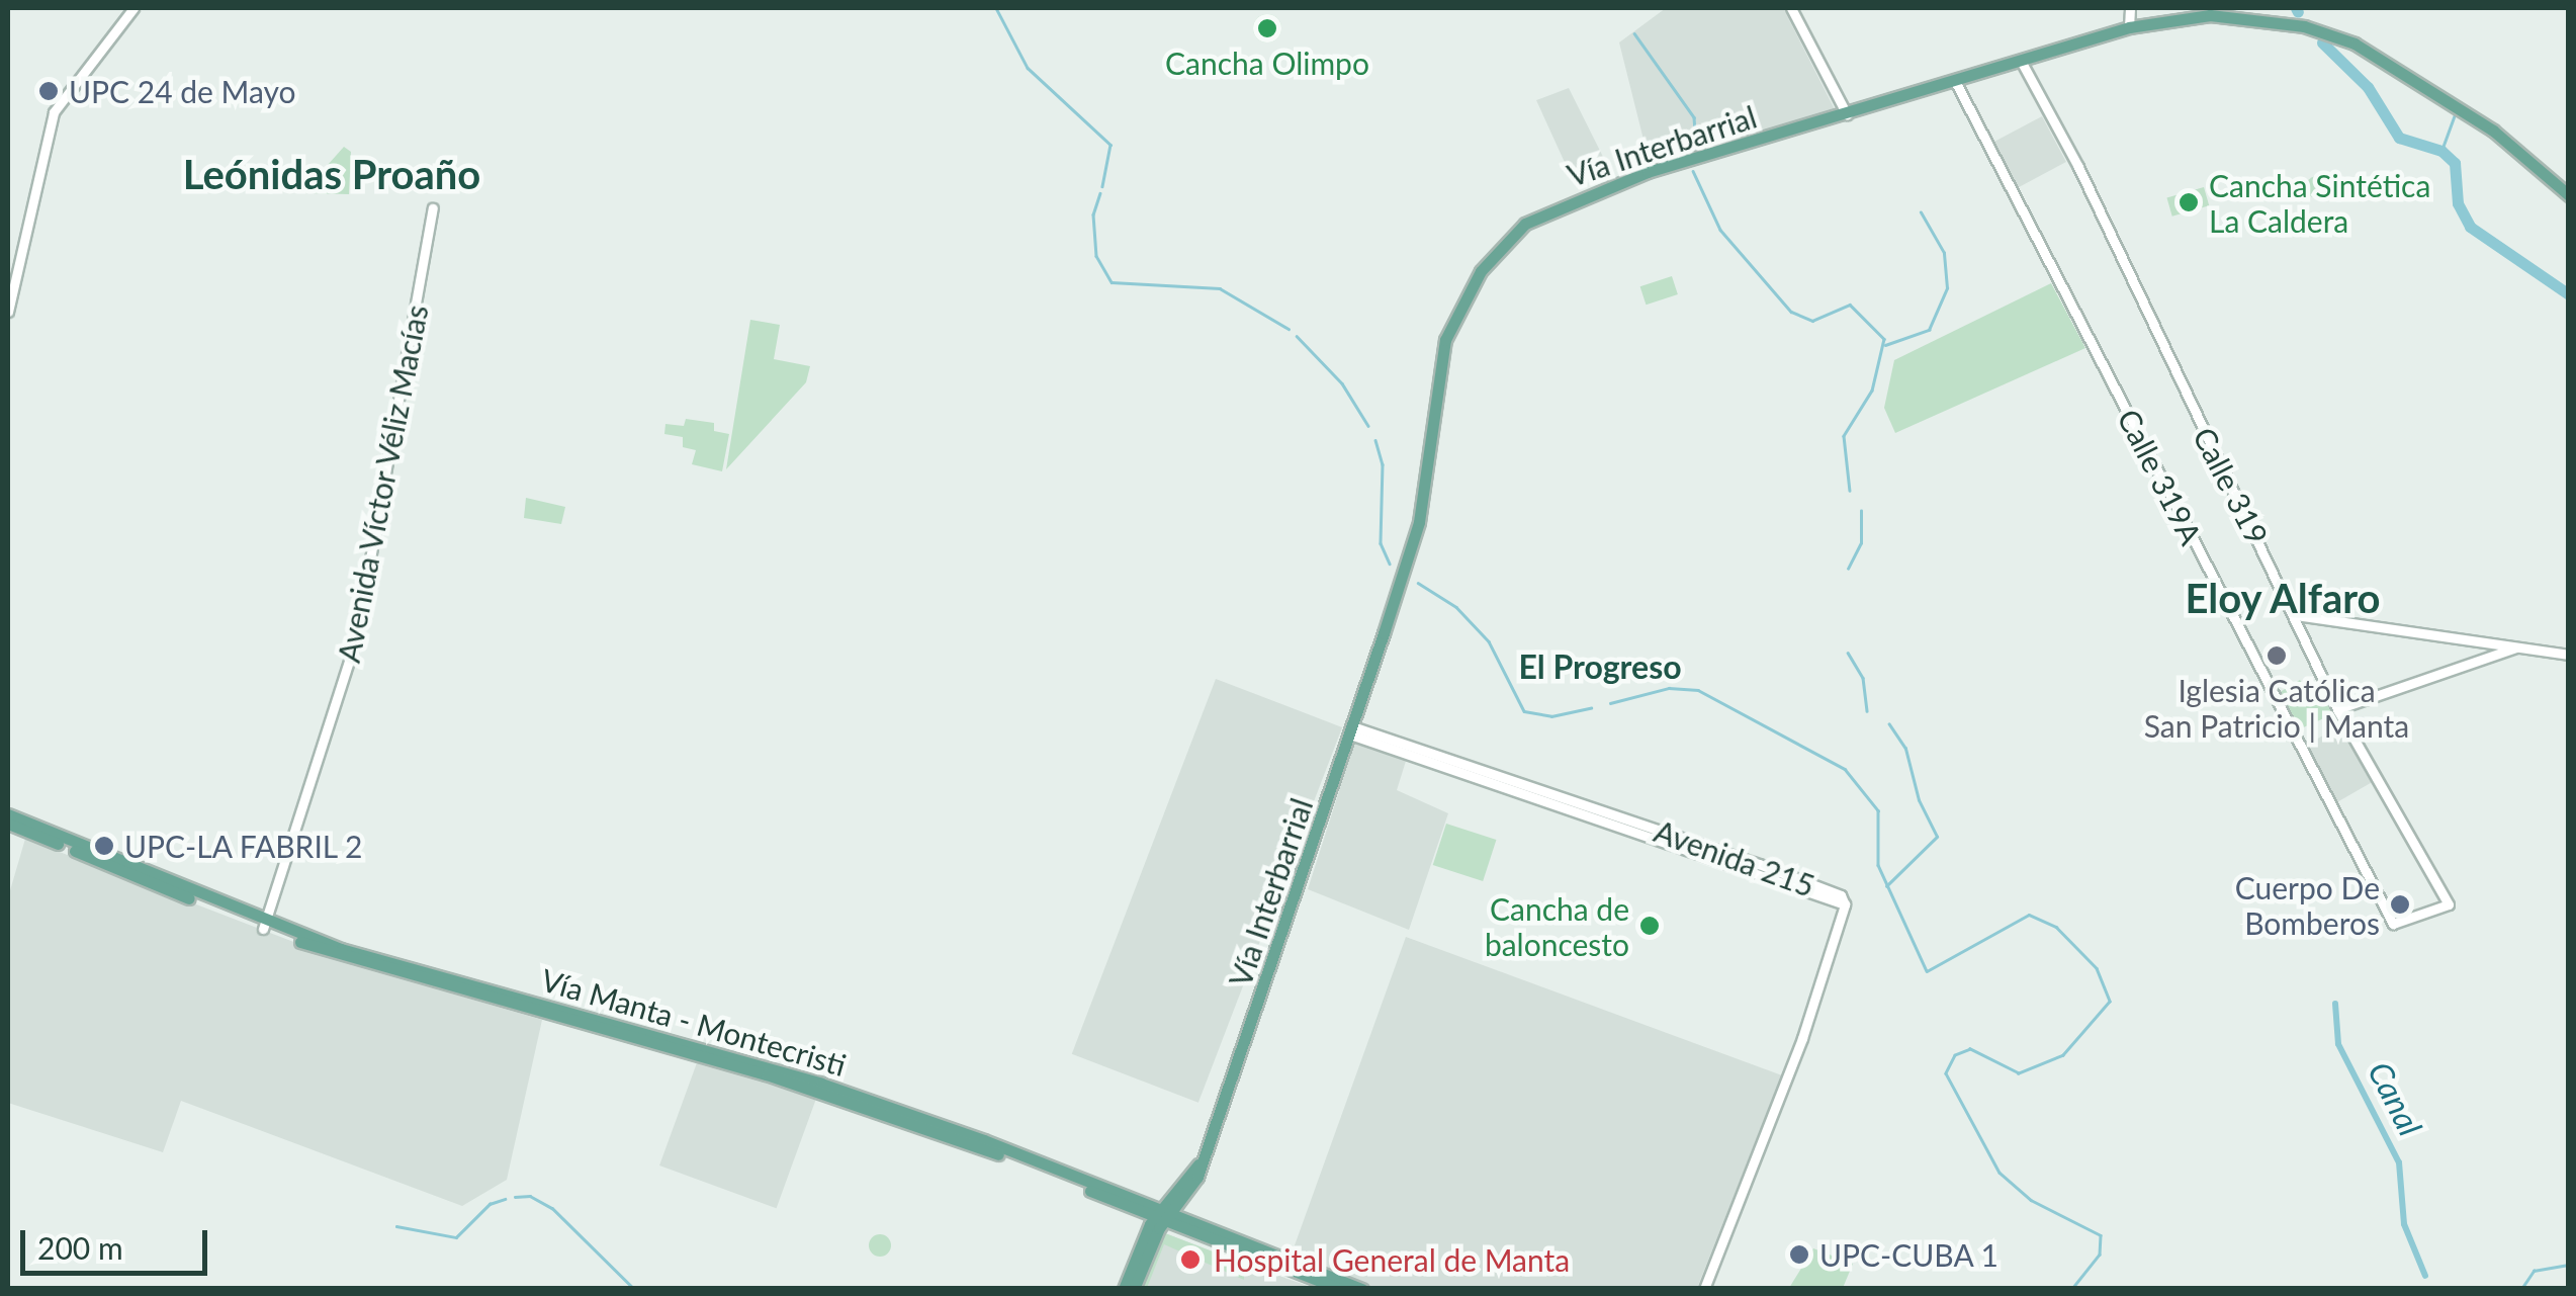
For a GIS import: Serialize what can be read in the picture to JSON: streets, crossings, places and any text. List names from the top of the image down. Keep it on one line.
{"streets":{"main road":["Vía Interbarrial","Vía Manta - Montecristi"],"street":["Calle 319A","Avenida Víctor Véliz Macías","Calle 319","Avenida 215"]},"crossings":[["Vía Interbarrial","Calle 319A"],["Vía Interbarrial","Calle 319"],["Vía Interbarrial","Avenida 215"],["Vía Interbarrial","Vía Manta - Montecristi"],["Calle 319A","Calle 319"],["Avenida Víctor Véliz Macías","Vía Manta - Montecristi"]],"districts":["Leónidas Proaño","Eloy Alfaro","El Progreso"],"water":["Canal"],"places":["Cancha Olimpo","UPC 24 de Mayo","Cancha Sintética La Caldera","Iglesia Católica San Patricio | Manta","UPC-LA FABRIL 2","Cuerpo De Bomberos","Cancha de baloncesto","UPC-CUBA 1","Hospital General de Manta"],"scale_bar":"200 m"}
